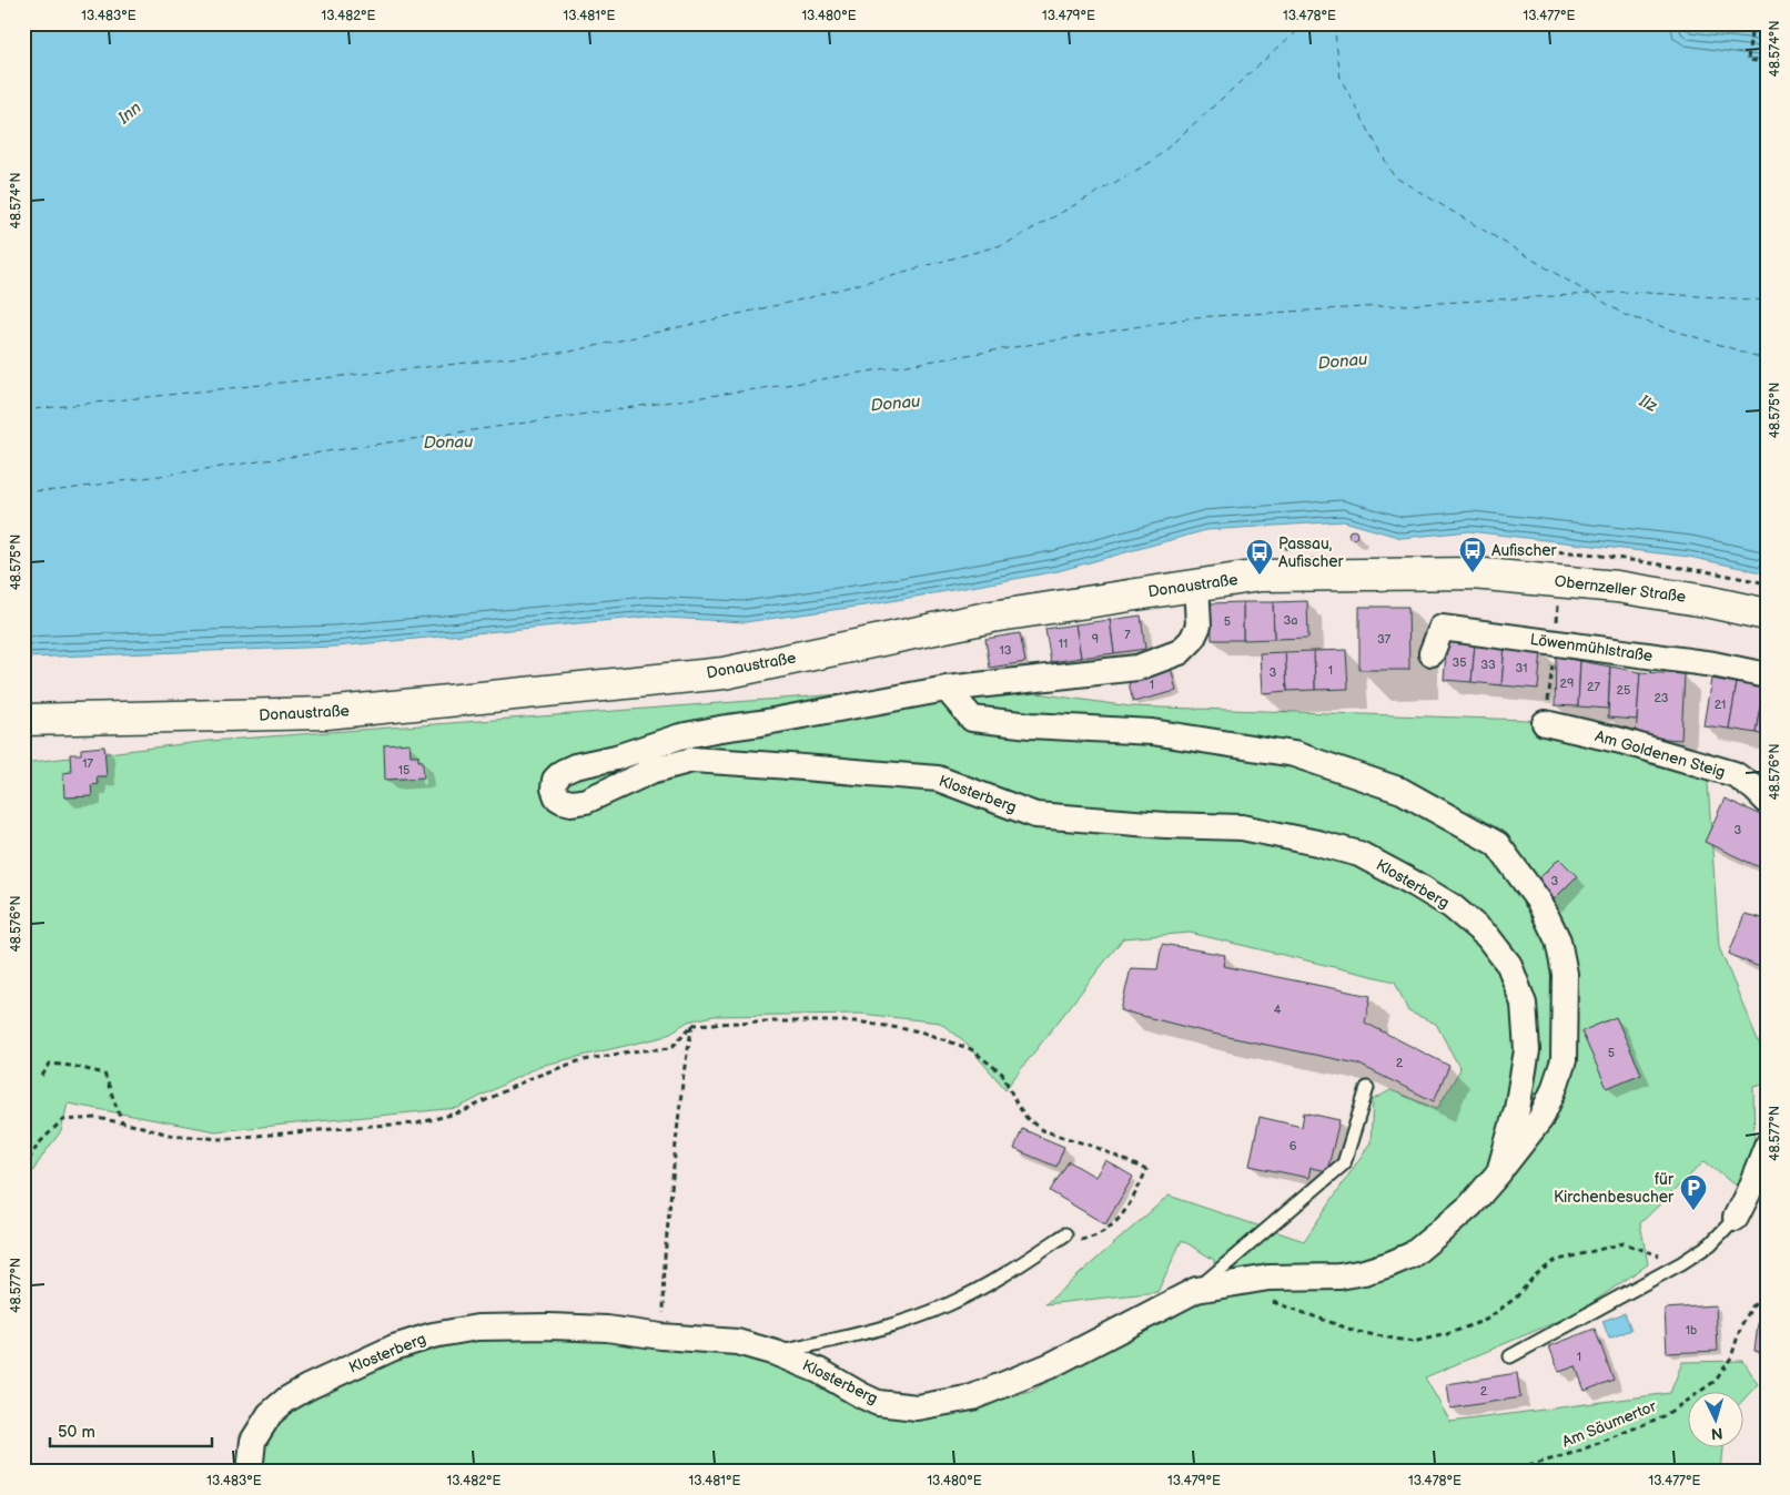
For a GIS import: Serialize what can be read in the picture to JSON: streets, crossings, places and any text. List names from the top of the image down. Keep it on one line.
{"streets":{"main road":["Donaustraße","Obernzeller Straße"],"street":["Löwenmühlstraße","Am Goldenen Steig","Klosterberg"],"path":["Am Säumertor"]},"crossings":[["Donaustraße","Obernzeller Straße"],["Donaustraße","Klosterberg"]],"water":["Inn","Donau","Ilz"],"places":{"bus stop":["Aufischer","Passau, Aufischer"],"parking":["für Kirchenbesucher"]},"house_numbers":["3a","5","7","9","37","11","13","35","33","31","1","3","29","1","27","25","23","21","17","15","3","3","4","5","2","6","1b","1","2"],"scale_bar":"50 m","north":"bottom","coordinates":["13.483°E","13.482°E","13.481°E","13.480°E","13.479°E","13.478°E","13.477°E","48.574°N","48.575°N","48.576°N","48.577°N"]}
